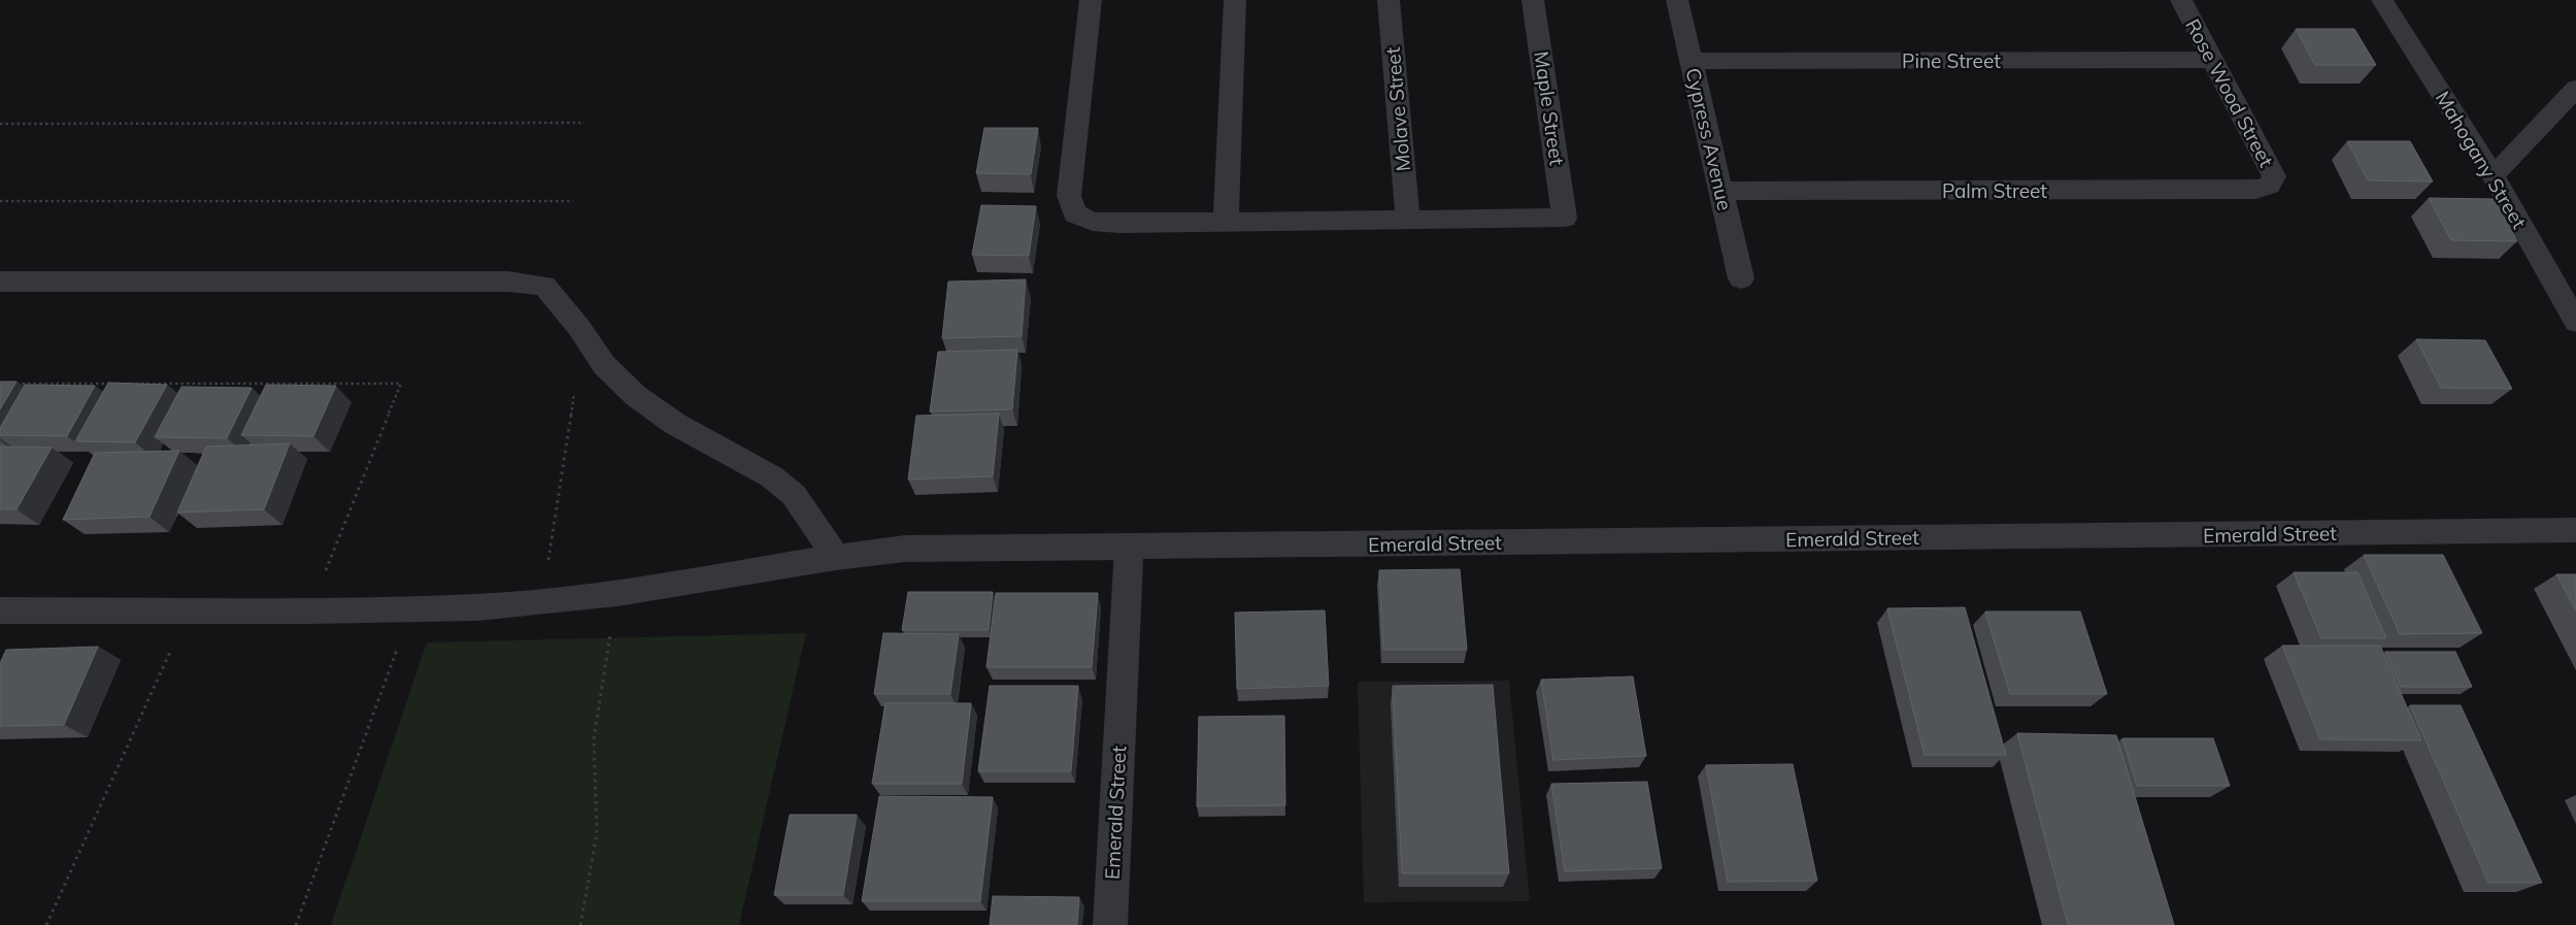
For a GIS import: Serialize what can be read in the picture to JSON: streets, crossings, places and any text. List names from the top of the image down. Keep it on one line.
{"streets":{"street":["Pine Street","Rose Wood Street","Maple Street","Molave Street","Cypress Avenue","Mahogany Street","Palm Street","Emerald Street"]},"crossings":[["Pine Street","Rose Wood Street"],["Pine Street","Cypress Avenue"],["Rose Wood Street","Palm Street"],["Maple Street","Molave Street"],["Cypress Avenue","Palm Street"]]}
